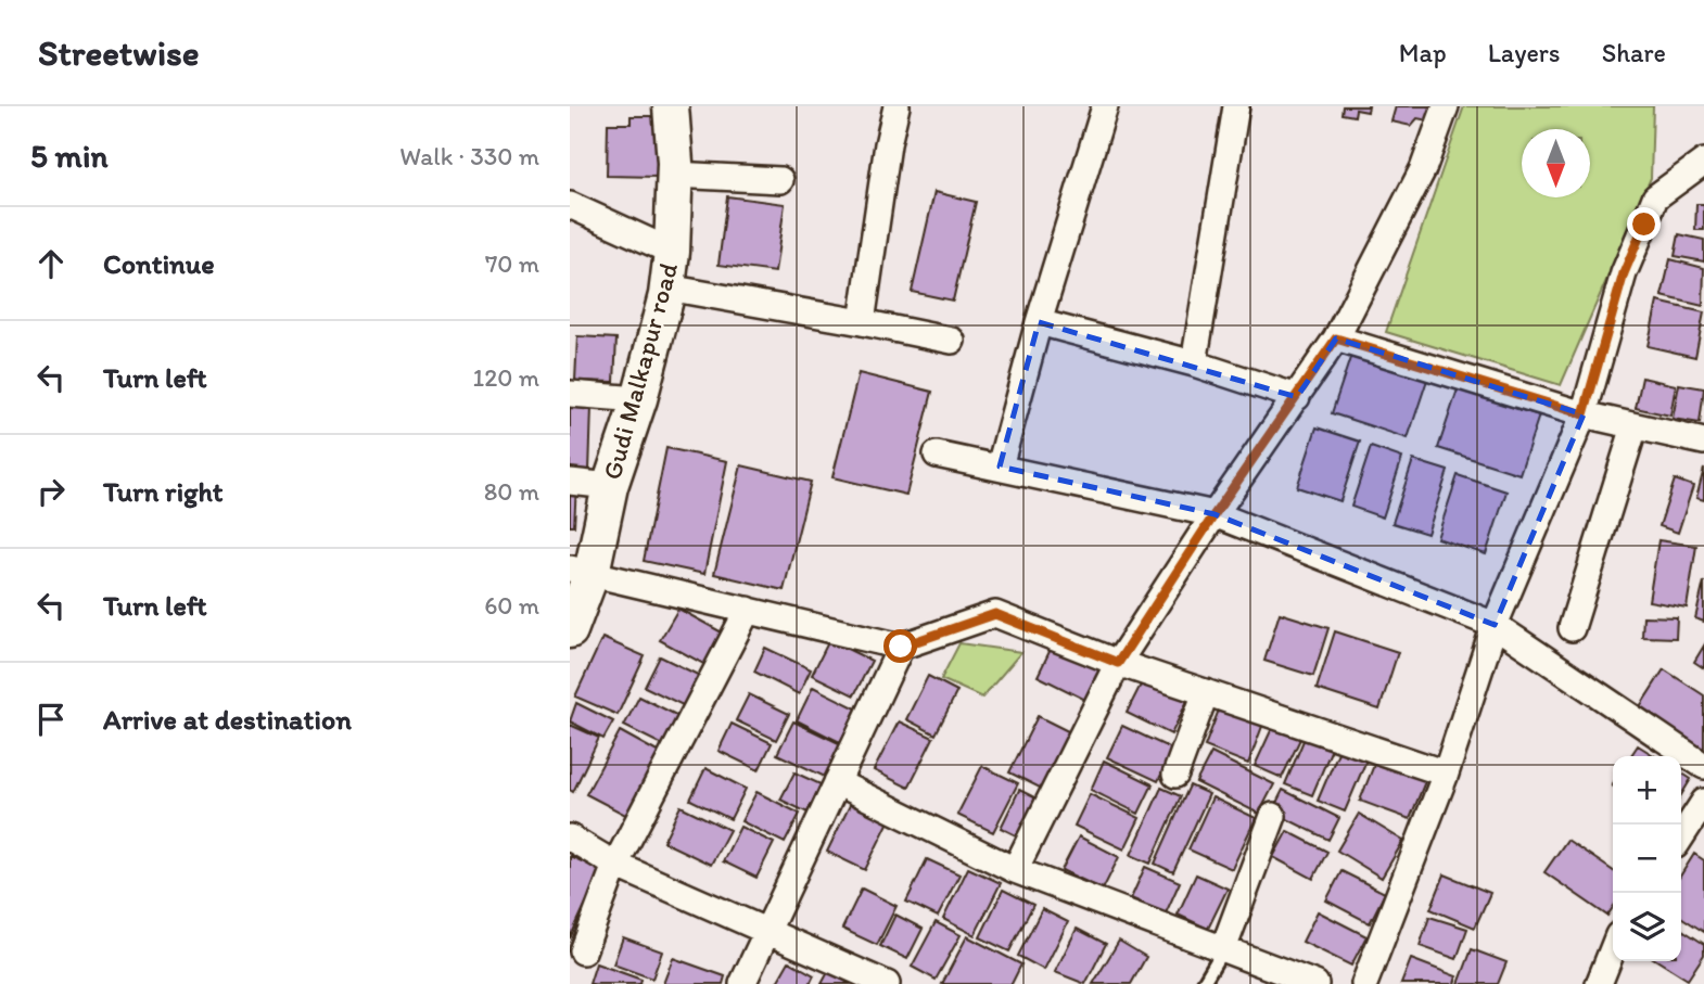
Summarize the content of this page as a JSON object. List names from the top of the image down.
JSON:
{
  "streets": {
    "street": ["Gudi Malkapur road"]
  },
  "north": "bottom",
  "page": {
    "header": "Streetwise",
    "nav": ["Map", "Layers", "Share"],
    "heading": ["5 min", "Walk · 330 m"],
    "list": [
      ["Continue", "70 m"],
      ["Turn left", "120 m"],
      ["Turn right", "80 m"],
      ["Turn left", "60 m"],
      "Arrive at destination"
    ],
    "map_buttons": ["+", "−"]
  }
}
